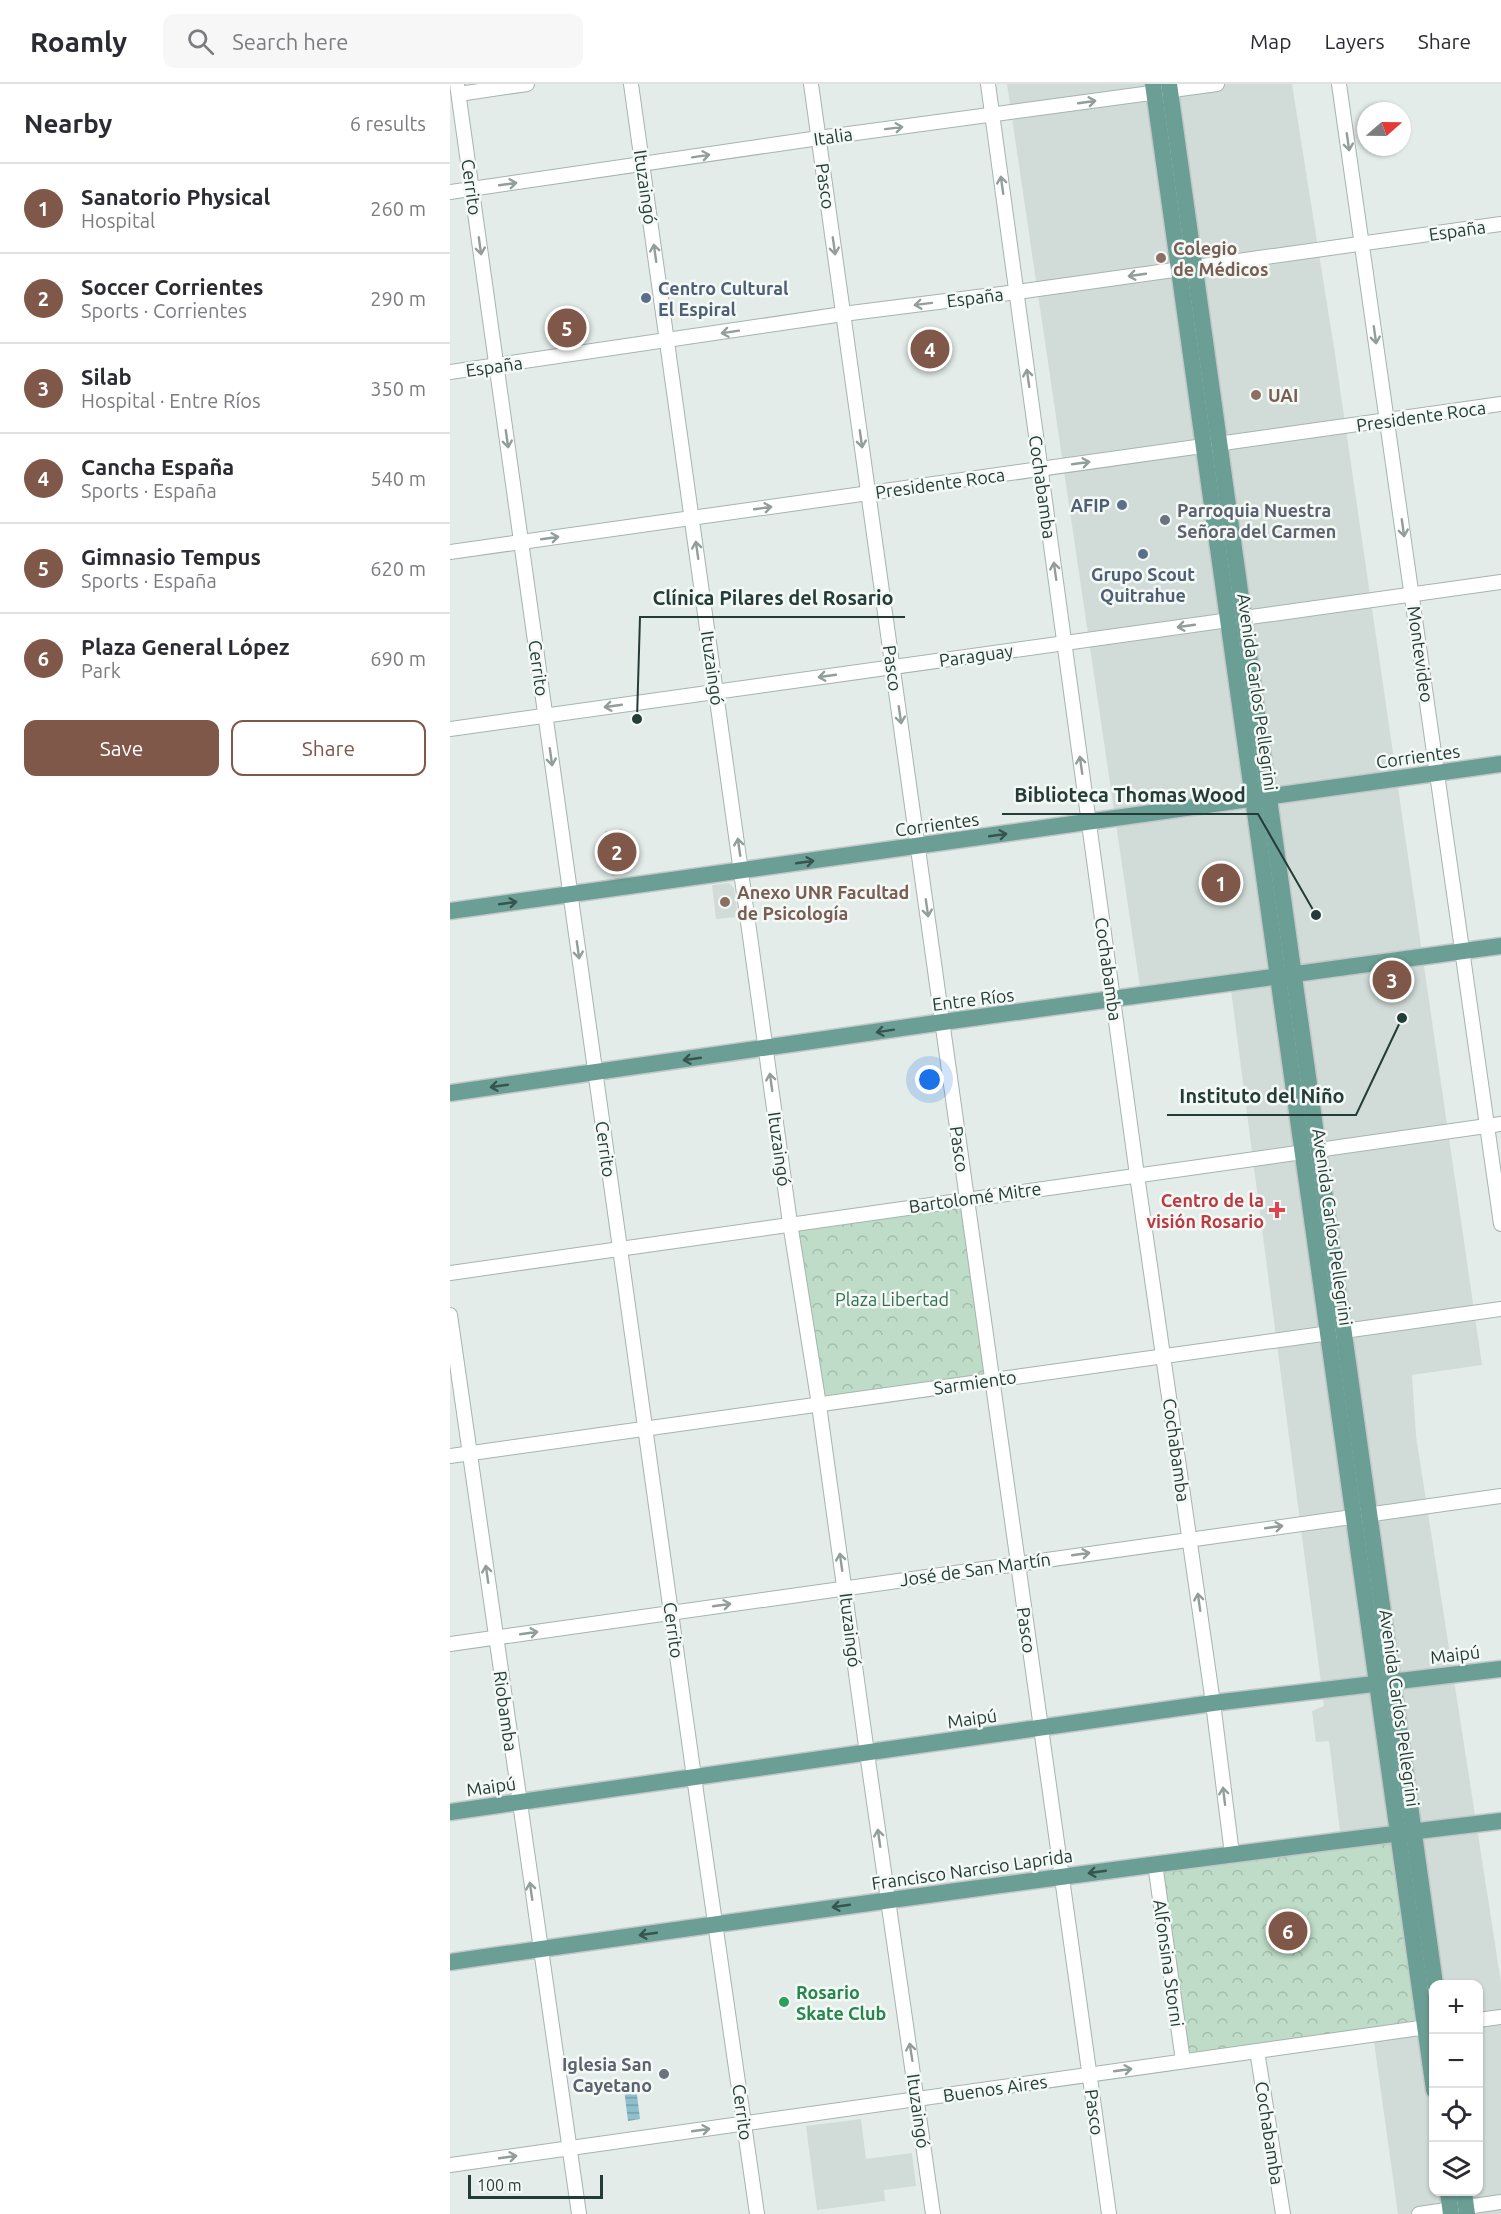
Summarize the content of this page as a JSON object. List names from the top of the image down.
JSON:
{
  "streets": {
    "main road": [
      "Avenida Carlos Pellegrini",
      "Corrientes",
      "Entre Ríos",
      "Maipú",
      "Francisco Narciso Laprida"
    ],
    "street": [
      "Italia",
      "Pasco",
      "Cerrito",
      "Ituzaingó",
      "España",
      "Presidente Roca",
      "Cochabamba",
      "Montevideo",
      "Paraguay",
      "Bartolomé Mitre",
      "Sarmiento",
      "José de San Martín",
      "Riobamba",
      "Alfonsina Storni",
      "Buenos Aires"
    ]
  },
  "crossings": [
    ["Italia", "Pasco"],
    ["Italia", "Cerrito"],
    ["Italia", "Ituzaingó"],
    ["Italia", "Cochabamba"],
    ["Italia", "Avenida Carlos Pellegrini"],
    ["Pasco", "España"],
    ["Pasco", "Presidente Roca"],
    ["Pasco", "Paraguay"],
    ["Pasco", "Corrientes"],
    ["Pasco", "Entre Ríos"],
    ["Pasco", "Bartolomé Mitre"],
    ["Pasco", "Sarmiento"],
    ["Pasco", "José de San Martín"],
    ["Pasco", "Maipú"],
    ["Pasco", "Francisco Narciso Laprida"],
    ["Pasco", "Buenos Aires"],
    ["Cerrito", "España"],
    ["Cerrito", "Presidente Roca"],
    ["Cerrito", "Paraguay"],
    ["Cerrito", "Corrientes"],
    ["Cerrito", "Entre Ríos"],
    ["Cerrito", "Bartolomé Mitre"],
    ["Cerrito", "Sarmiento"],
    ["Cerrito", "José de San Martín"],
    ["Cerrito", "Maipú"],
    ["Cerrito", "Francisco Narciso Laprida"],
    ["Cerrito", "Buenos Aires"],
    ["Ituzaingó", "España"],
    ["Ituzaingó", "Presidente Roca"],
    ["Ituzaingó", "Paraguay"],
    ["Ituzaingó", "Corrientes"],
    ["Ituzaingó", "Entre Ríos"],
    ["Ituzaingó", "Bartolomé Mitre"],
    ["Ituzaingó", "Sarmiento"],
    ["Ituzaingó", "José de San Martín"],
    ["Ituzaingó", "Maipú"],
    ["Ituzaingó", "Francisco Narciso Laprida"],
    ["Ituzaingó", "Buenos Aires"],
    ["España", "Cochabamba"],
    ["España", "Montevideo"],
    ["España", "Avenida Carlos Pellegrini"],
    ["Presidente Roca", "Cochabamba"],
    ["Presidente Roca", "Montevideo"],
    ["Presidente Roca", "Avenida Carlos Pellegrini"],
    ["Cochabamba", "Paraguay"],
    ["Cochabamba", "Corrientes"],
    ["Cochabamba", "Entre Ríos"],
    ["Cochabamba", "Bartolomé Mitre"],
    ["Cochabamba", "Sarmiento"],
    ["Cochabamba", "José de San Martín"],
    ["Cochabamba", "Maipú"],
    ["Cochabamba", "Francisco Narciso Laprida"],
    ["Cochabamba", "Buenos Aires"],
    ["Montevideo", "Paraguay"],
    ["Montevideo", "Corrientes"],
    ["Montevideo", "Entre Ríos"],
    ["Montevideo", "Bartolomé Mitre"],
    ["Paraguay", "Avenida Carlos Pellegrini"],
    ["Avenida Carlos Pellegrini", "Corrientes"],
    ["Avenida Carlos Pellegrini", "Entre Ríos"],
    ["Avenida Carlos Pellegrini", "Bartolomé Mitre"],
    ["Avenida Carlos Pellegrini", "Sarmiento"],
    ["Avenida Carlos Pellegrini", "José de San Martín"],
    ["Avenida Carlos Pellegrini", "Maipú"],
    ["Avenida Carlos Pellegrini", "Francisco Narciso Laprida"],
    ["Avenida Carlos Pellegrini", "Buenos Aires"],
    ["Sarmiento", "Riobamba"],
    ["José de San Martín", "Riobamba"],
    ["Maipú", "Riobamba"],
    ["Riobamba", "Francisco Narciso Laprida"],
    ["Riobamba", "Buenos Aires"],
    ["Francisco Narciso Laprida", "Alfonsina Storni"],
    ["Alfonsina Storni", "Buenos Aires"]
  ],
  "one_way": [
    "Italia",
    "Ituzaingó",
    "España",
    "Presidente Roca",
    "Cochabamba",
    "Montevideo",
    "Paraguay",
    "Corrientes",
    "Entre Ríos",
    "José de San Martín",
    "Riobamba",
    "Francisco Narciso Laprida",
    "Buenos Aires"
  ],
  "parks": ["Plaza Libertad"],
  "places": {
    "other": [
      "Colegio de Médicos",
      "Centro Cultural El Espiral",
      "UAI",
      "AFIP",
      "Parroquia Nuestra Señora del Carmen",
      "Grupo Scout Quitrahue",
      "Clínica Pilares del Rosario",
      "Anexo UNR Facultad de Psicología",
      "Biblioteca Thomas Wood",
      "Instituto del Niño",
      "Rosario Skate Club",
      "Iglesia San Cayetano"
    ],
    "health": ["Centro de la visión Rosario"]
  },
  "scale_bar": "100 m",
  "north": "right",
  "page": {
    "header": "Roamly",
    "search": "Search here",
    "nav": ["Map", "Layers", "Share"],
    "heading": ["Nearby", "6 results"],
    "list": [
      {
        "mark": "1",
        "name": "Sanatorio Physical",
        "note": "Hospital",
        "value": "260 m"
      },
      {
        "mark": "2",
        "name": "Soccer Corrientes",
        "note": "Sports · Corrientes",
        "value": "290 m"
      },
      {
        "mark": "3",
        "name": "Silab",
        "note": "Hospital · Entre Ríos",
        "value": "350 m"
      },
      {
        "mark": "4",
        "name": "Cancha España",
        "note": "Sports · España",
        "value": "540 m"
      },
      {
        "mark": "5",
        "name": "Gimnasio Tempus",
        "note": "Sports · España",
        "value": "620 m"
      },
      {
        "mark": "6",
        "name": "Plaza General López",
        "note": "Park",
        "value": "690 m"
      }
    ],
    "pins": [
      "5",
      "4",
      "2",
      "1",
      "3",
      "6"
    ],
    "buttons": ["Save", "Share"],
    "map_buttons": ["+", "−"],
    "scale": "100 m"
  }
}
